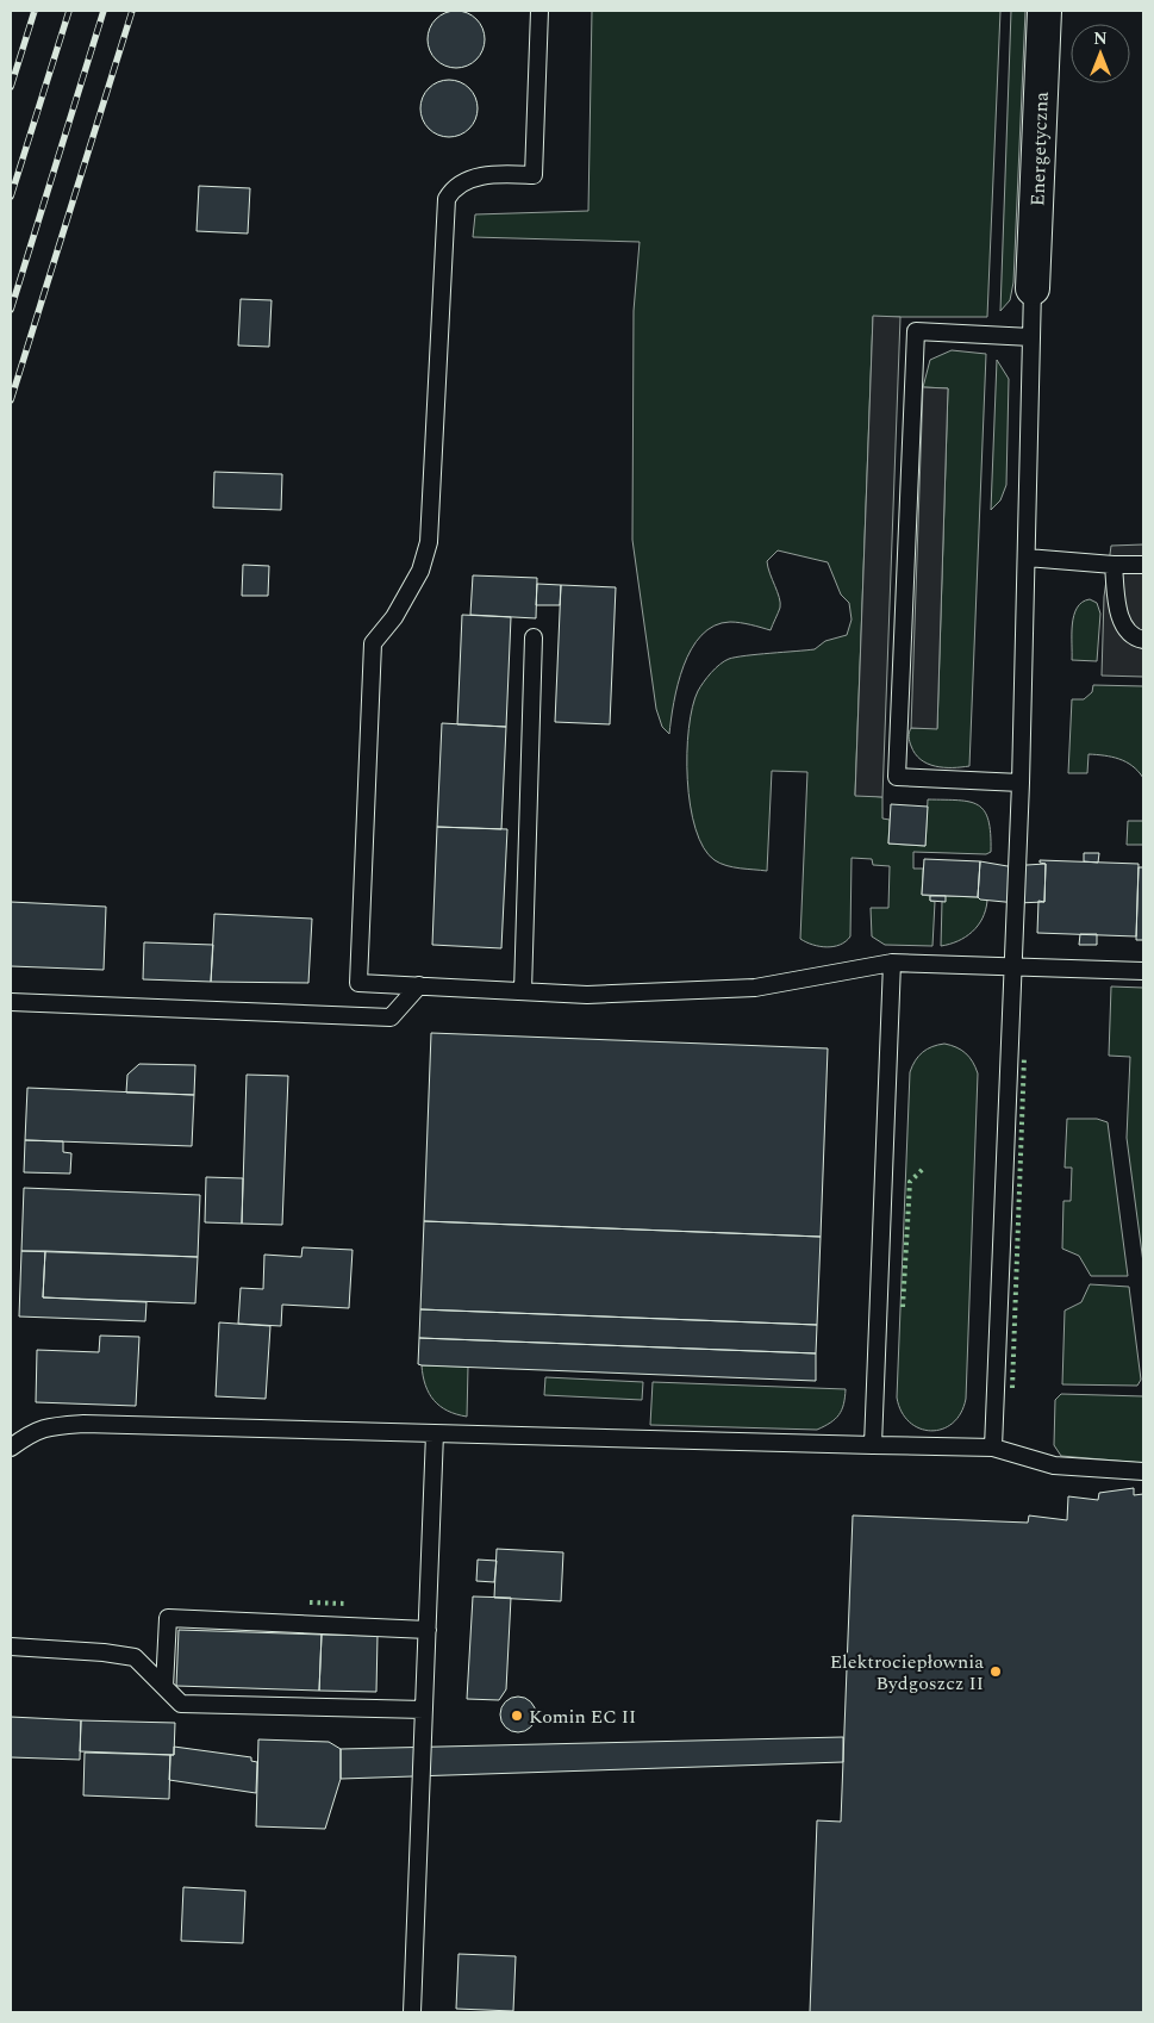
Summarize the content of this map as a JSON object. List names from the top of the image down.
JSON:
{
  "streets": {
    "street": ["Energetyczna"]
  },
  "places": ["Elektrociepłownia Bydgoszcz II", "Komin EC II"],
  "north": "top"
}
